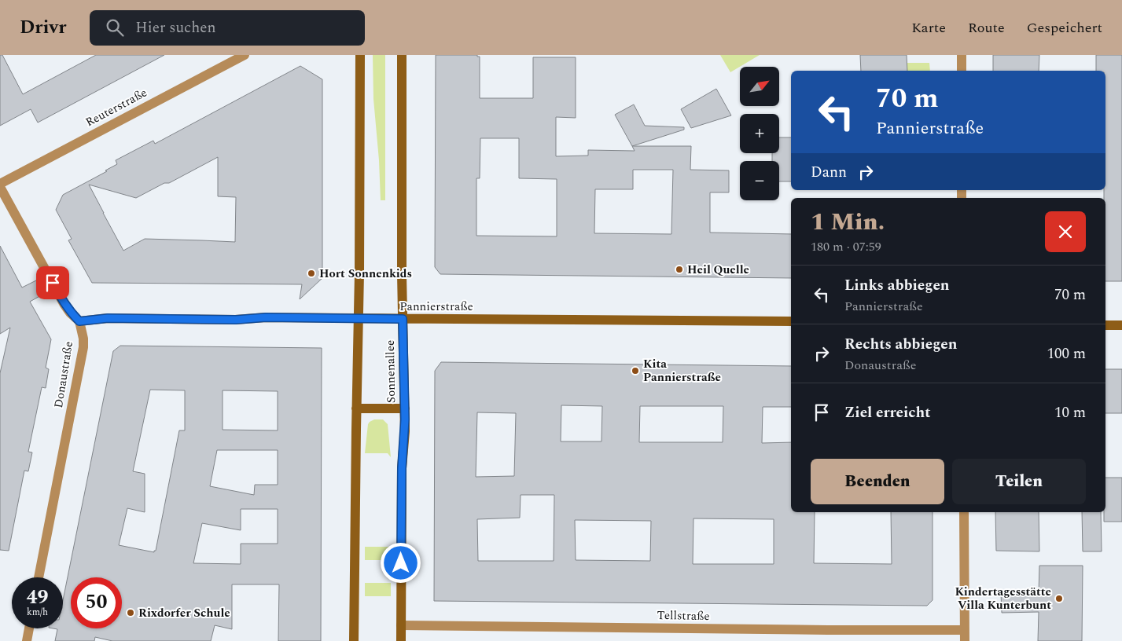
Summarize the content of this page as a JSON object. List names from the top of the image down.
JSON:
{
  "streets": {
    "main road": ["Pannierstraße", "Sonnenallee"],
    "street": ["Reuterstraße", "Donaustraße", "Tellstraße"]
  },
  "crossings": [
    ["Pannierstraße", "Sonnenallee"],
    ["Pannierstraße", "Donaustraße"],
    ["Sonnenallee", "Tellstraße"]
  ],
  "places": [
    "Heil Quelle",
    "Hort Sonnenkids",
    "Kita Pannierstraße",
    "Kindertagesstätte Villa Kunterbunt",
    "Rixdorfer Schule"
  ],
  "north": "top right",
  "page": {
    "header": "Drivr",
    "search": "Hier suchen",
    "nav": ["Karte", "Route", "Gespeichert"],
    "map_buttons": ["+", "−"],
    "turn": ["70 m", "Pannierstraße"],
    "then": "Dann",
    "heading": ["1 Min.", "180 m · 07:59"],
    "list": [
      {
        "name": "Links abbiegen",
        "note": "Pannierstraße",
        "value": "70 m"
      },
      {
        "name": "Rechts abbiegen",
        "note": "Donaustraße",
        "value": "100 m"
      },
      {
        "name": "Ziel erreicht",
        "value": "10 m"
      }
    ],
    "buttons": ["Beenden", "Teilen"],
    "speed": "49 km/h",
    "limit": "50"
  }
}
